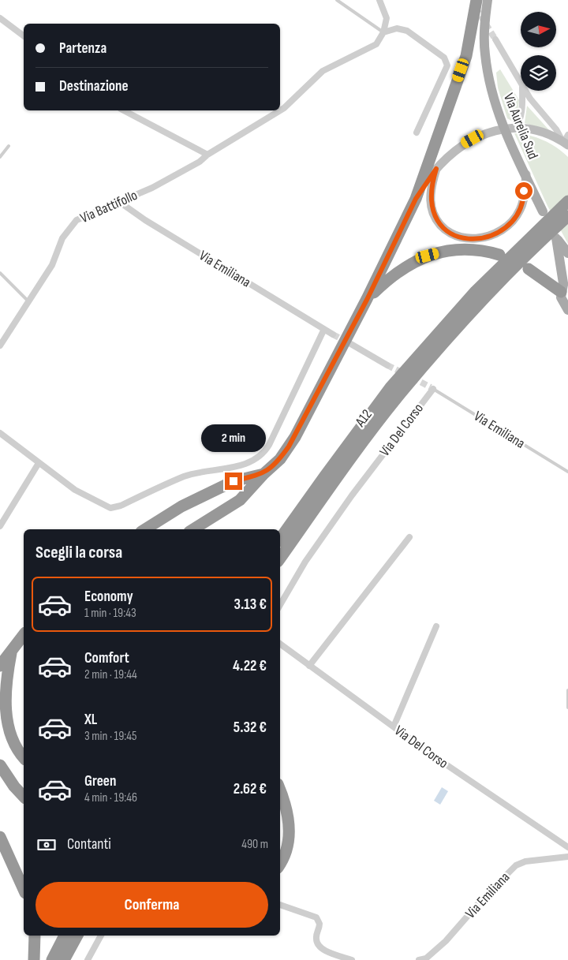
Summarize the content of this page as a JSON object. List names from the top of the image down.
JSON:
{
  "streets": {
    "highway": ["A12"],
    "main road": ["Via Aurelia Sud"],
    "street": ["Via Battifollo", "Via Emiliana", "Via Del Corso"]
  },
  "crossings": [
    ["Via Battifollo", "Via Emiliana"],
    ["Via Emiliana", "Via Del Corso"]
  ],
  "north": "right",
  "page": {
    "banner": ["Partenza", "Destinazione"],
    "bubble": "2 min",
    "heading": "Scegli la corsa",
    "list": [
      {
        "name": "Economy",
        "note": "1 min · 19:43",
        "value": "3.13 €"
      },
      {
        "name": "Comfort",
        "note": "2 min · 19:44",
        "value": "4.22 €"
      },
      {
        "name": "XL",
        "note": "3 min · 19:45",
        "value": "5.32 €"
      },
      {
        "name": "Green",
        "note": "4 min · 19:46",
        "value": "2.62 €"
      }
    ],
    "pay": ["Contanti", "490 m"],
    "buttons": "Conferma"
  }
}
